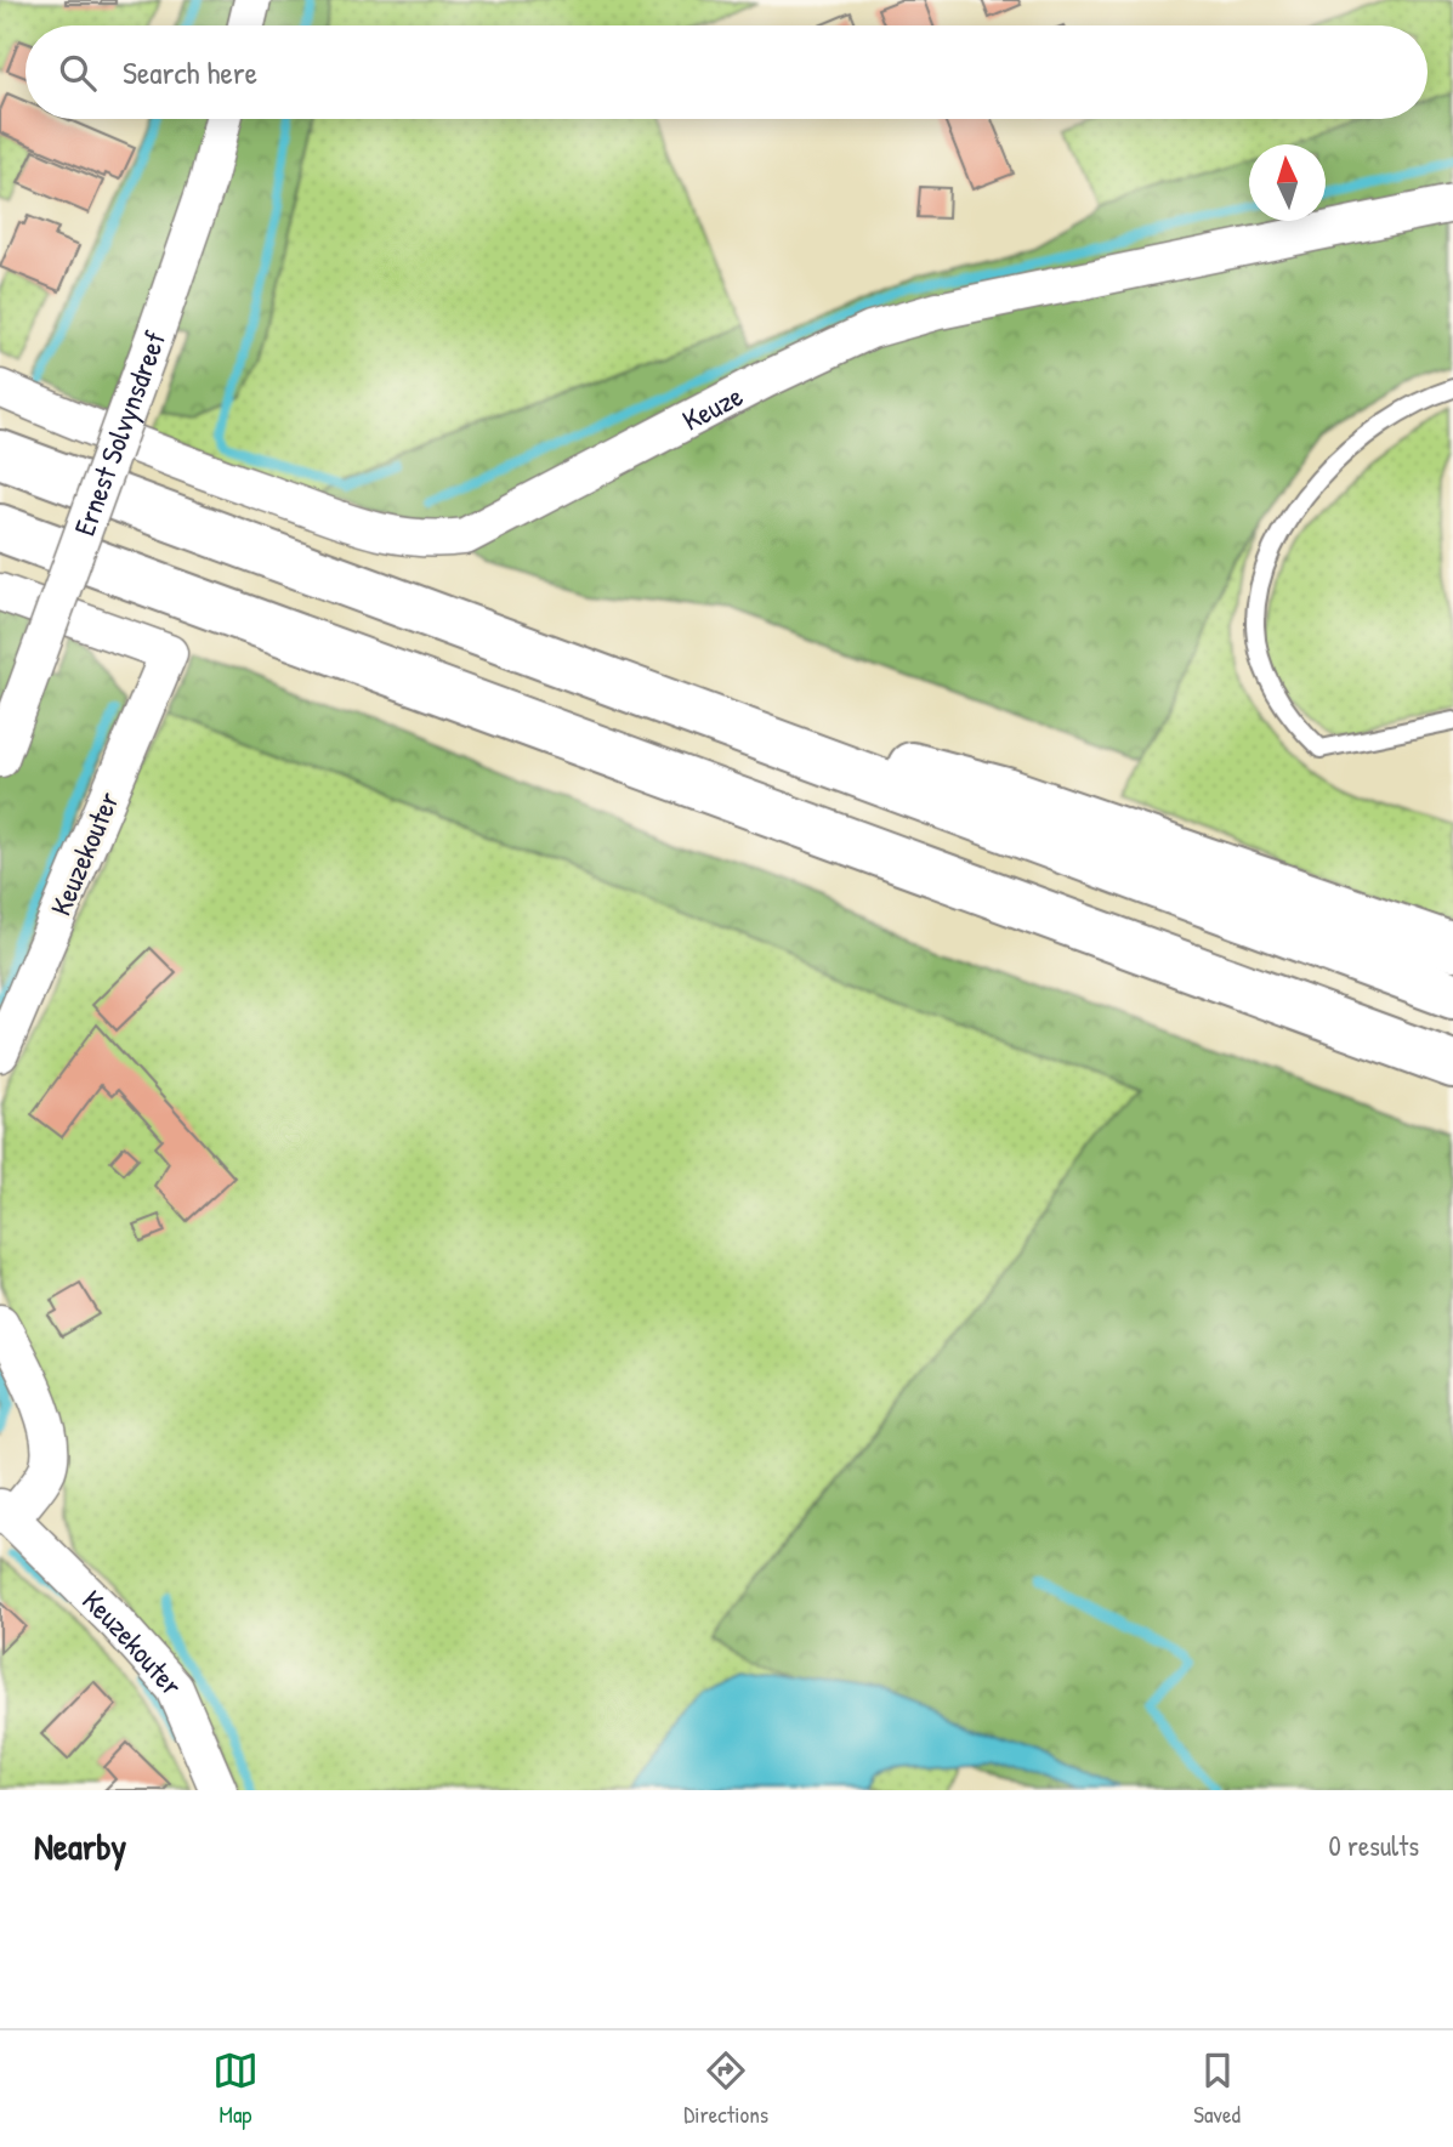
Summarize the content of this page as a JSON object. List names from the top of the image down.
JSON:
{
  "streets": {
    "street": ["Keuze", "Ernest Solvynsdreef", "Keuzekouter"]
  },
  "north": "top",
  "page": {
    "search": "Search here",
    "heading": ["Nearby", "0 results"],
    "nav": ["Map", "Directions", "Saved"]
  }
}
